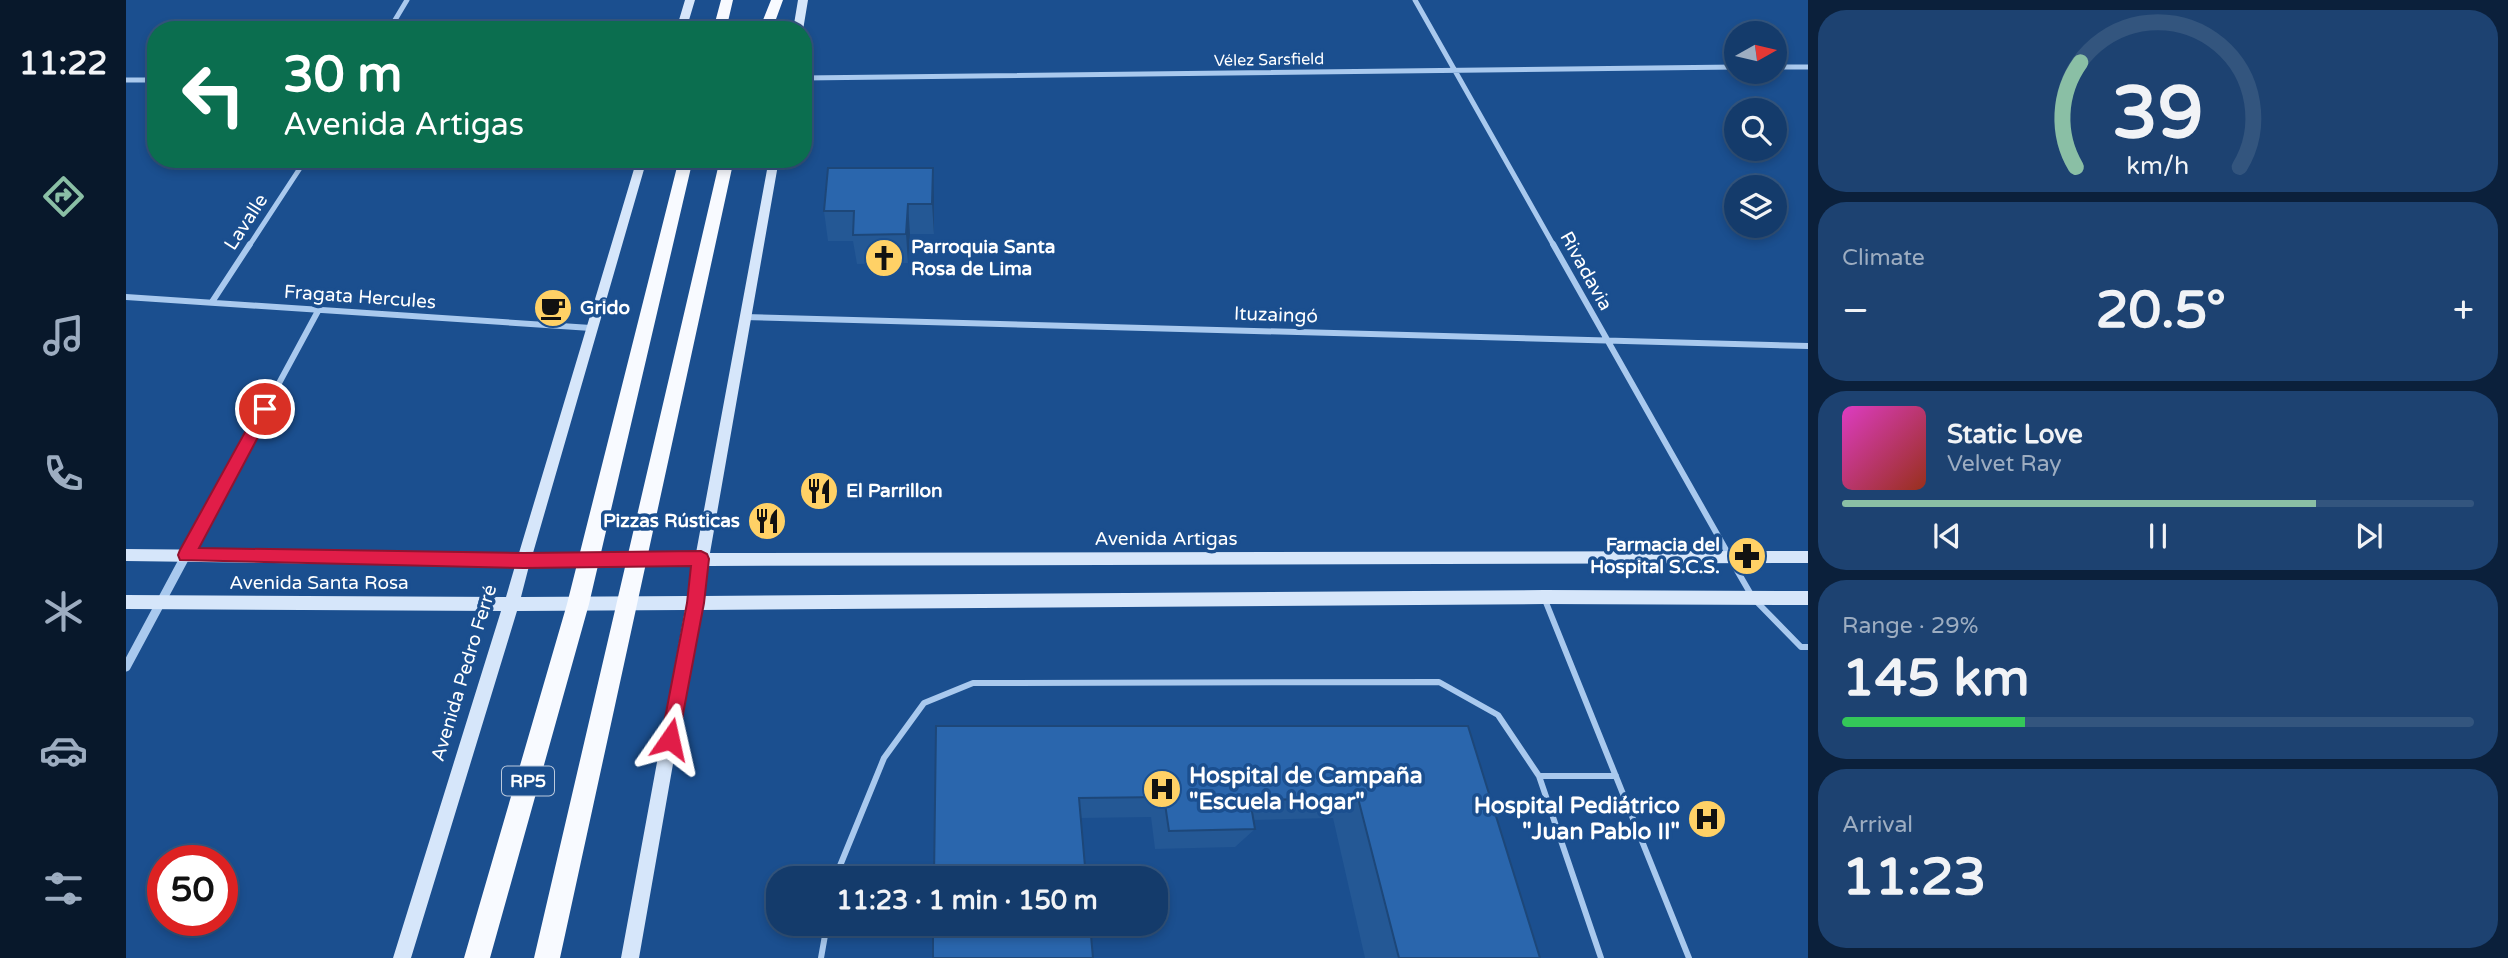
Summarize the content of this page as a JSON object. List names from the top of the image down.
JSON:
{
  "streets": {
    "highway": ["RP5"],
    "main road": ["Avenida Artigas", "Avenida Santa Rosa", "Avenida Pedro Ferré"],
    "street": [
      "Vélez Sarsfield",
      "Lavalle",
      "Rivadavia",
      "Fragata Hercules",
      "Ituzaingó"
    ]
  },
  "crossings": [
    ["Vélez Sarsfield", "Rivadavia"],
    ["Lavalle", "Fragata Hercules"],
    ["Rivadavia", "Ituzaingó"],
    ["Rivadavia", "Avenida Artigas"],
    ["Fragata Hercules", "Avenida Pedro Ferré"],
    ["Avenida Artigas", "Avenida Santa Rosa"],
    ["Avenida Artigas", "Avenida Pedro Ferré"],
    ["Avenida Artigas", "RP5"],
    ["Avenida Santa Rosa", "Avenida Pedro Ferré"],
    ["Avenida Santa Rosa", "RP5"]
  ],
  "places": {
    "church": ["Parroquia Santa Rosa de Lima"],
    "cafe": ["Grido"],
    "restaurant": ["El Parrillon", "Pizzas Rústicas"],
    "pharmacy": ["Farmacia del Hospital S.C.S."],
    "hospital": ["Hospital de Campaña \"Escuela Hogar\"", "Hospital Pediátrico \"Juan Pablo II\""]
  },
  "north": "right",
  "page": {
    "tabs": "11:22",
    "turn": ["30 m", "Avenida Artigas"],
    "tile": [
      "Climate",
      ["Range · 29%", "145 km"],
      ["Arrival", "11:23"]
    ],
    "heat": ["−", "20.5°", "+"],
    "song": ["Static Love", "Velvet Ray"],
    "limit": "50",
    "trip": "11:23 · 1 min · 150 m",
    "gauge": ["39", "km/h"]
  }
}
